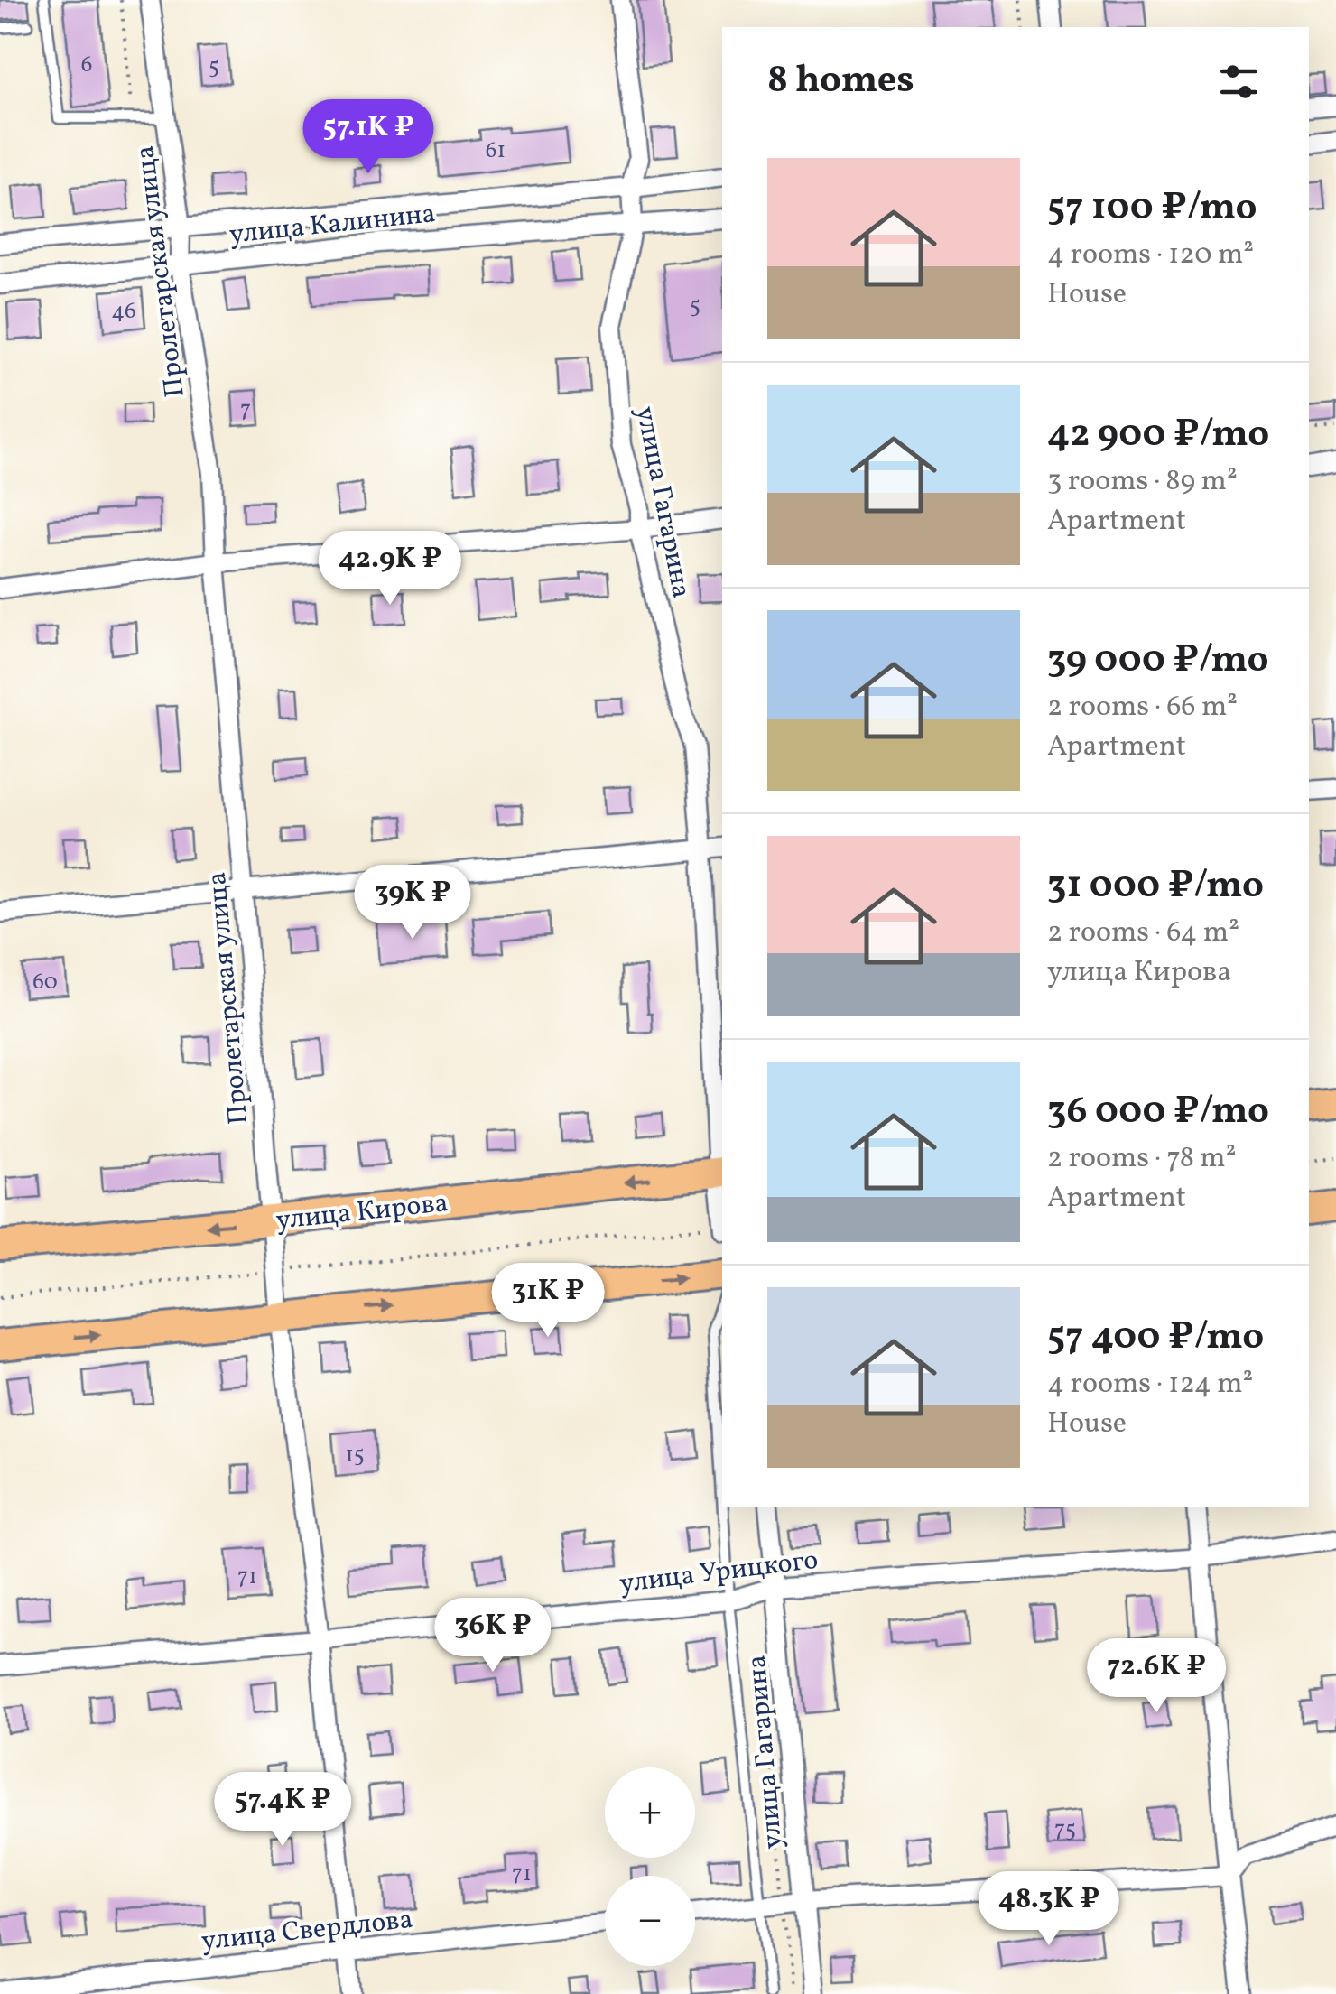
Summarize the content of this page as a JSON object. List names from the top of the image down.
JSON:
{
  "streets": {
    "main road": ["улица Кирова"],
    "street": [
      "улица Калинина",
      "Пролетарская улица",
      "улица Гагарина",
      "улица Урицкого",
      "улица Свердлова"
    ]
  },
  "crossings": [
    ["улица Калинина", "Пролетарская улица"],
    ["улица Калинина", "улица Гагарина"],
    ["Пролетарская улица", "улица Кирова"],
    ["Пролетарская улица", "улица Урицкого"],
    ["Пролетарская улица", "улица Свердлова"],
    ["улица Гагарина", "улица Кирова"],
    ["улица Гагарина", "улица Урицкого"]
  ],
  "house_numbers": [
    "6",
    "5",
    "61",
    "5",
    "46",
    "7",
    "60",
    "15",
    "71",
    "75",
    "71"
  ],
  "page": {
    "heading": "8 homes",
    "price": [
      "57.1K ₽",
      "42.9K ₽",
      "39K ₽",
      "31K ₽",
      "36K ₽",
      "72.6K ₽",
      "57.4K ₽",
      "48.3K ₽"
    ],
    "list": [
      {
        "name": "57 100 ₽/mo",
        "note": "4 rooms · 120 m² · House"
      },
      {
        "name": "42 900 ₽/mo",
        "note": "3 rooms · 89 m² · Apartment"
      },
      {
        "name": "39 000 ₽/mo",
        "note": "2 rooms · 66 m² · Apartment"
      },
      {
        "name": "31 000 ₽/mo",
        "note": "2 rooms · 64 m² · улица Кирова"
      },
      {
        "name": "36 000 ₽/mo",
        "note": "2 rooms · 78 m² · Apartment"
      },
      {
        "name": "57 400 ₽/mo",
        "note": "4 rooms · 124 m² · House"
      }
    ],
    "map_buttons": ["+", "−"]
  }
}
